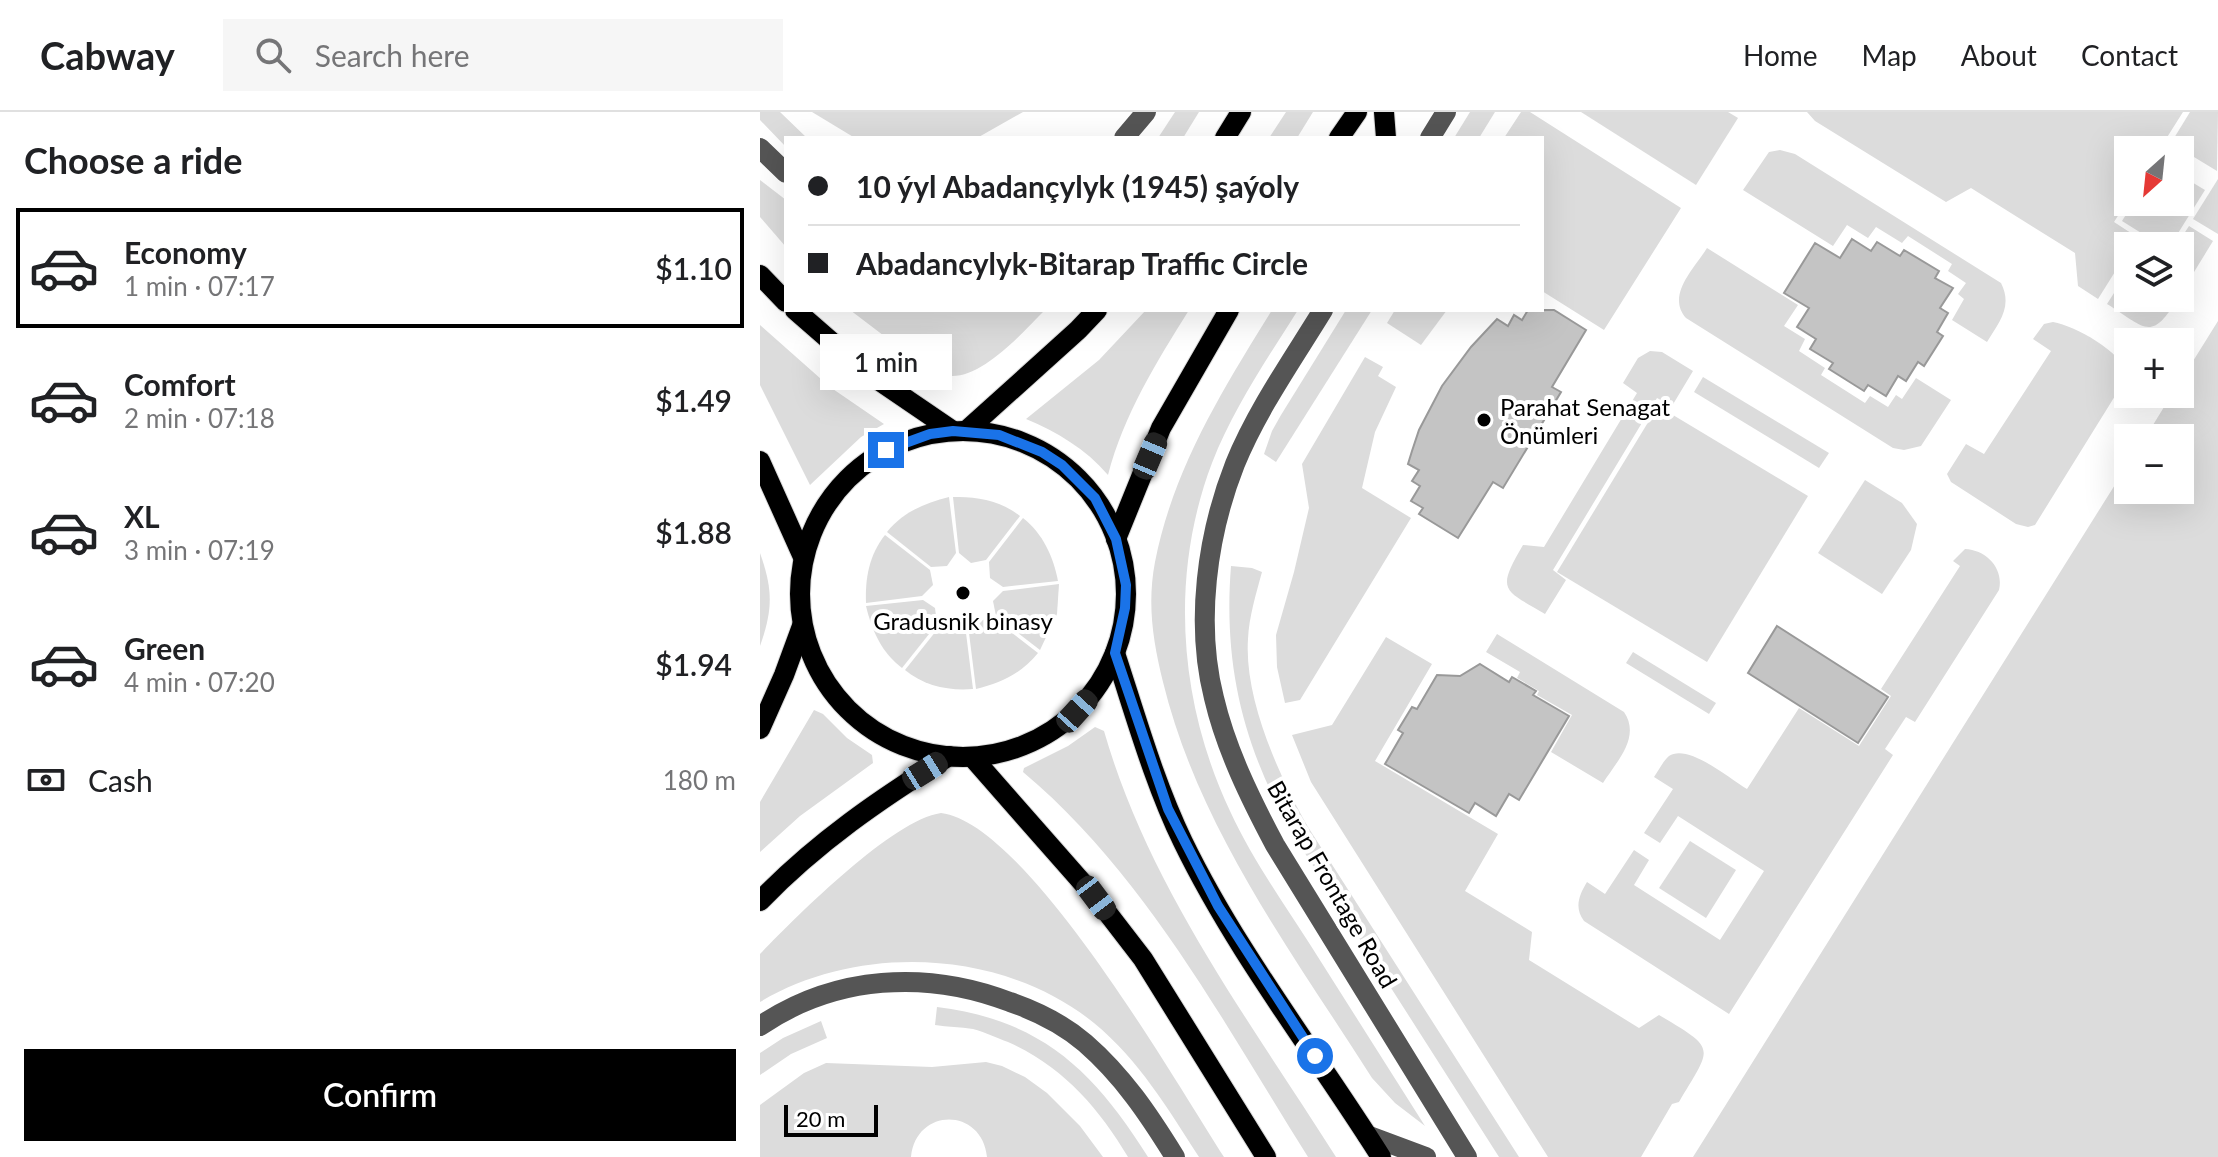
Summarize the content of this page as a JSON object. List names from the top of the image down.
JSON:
{
  "streets": {
    "street": ["Bitarap Frontage Road"]
  },
  "places": ["Parahat Senagat Önümleri", "Gradusnik binasy"],
  "scale_bar": "20 m",
  "north": "bottom left",
  "page": {
    "header": "Cabway",
    "search": "Search here",
    "nav": [
      "Home",
      "Map",
      "About",
      "Contact"
    ],
    "heading": "Choose a ride",
    "map_buttons": ["+", "−"],
    "banner": ["10 ýyl Abadançylyk (1945) şaýoly", "Abadancylyk-Bitarap Traffic Circle"],
    "list": [
      {
        "name": "Economy",
        "note": "1 min · 07:17",
        "value": "$1.10"
      },
      {
        "name": "Comfort",
        "note": "2 min · 07:18",
        "value": "$1.49"
      },
      {
        "name": "XL",
        "note": "3 min · 07:19",
        "value": "$1.88"
      },
      {
        "name": "Green",
        "note": "4 min · 07:20",
        "value": "$1.94"
      }
    ],
    "bubble": "1 min",
    "pay": ["Cash", "180 m"],
    "buttons": "Confirm",
    "scale": "20 m"
  }
}
